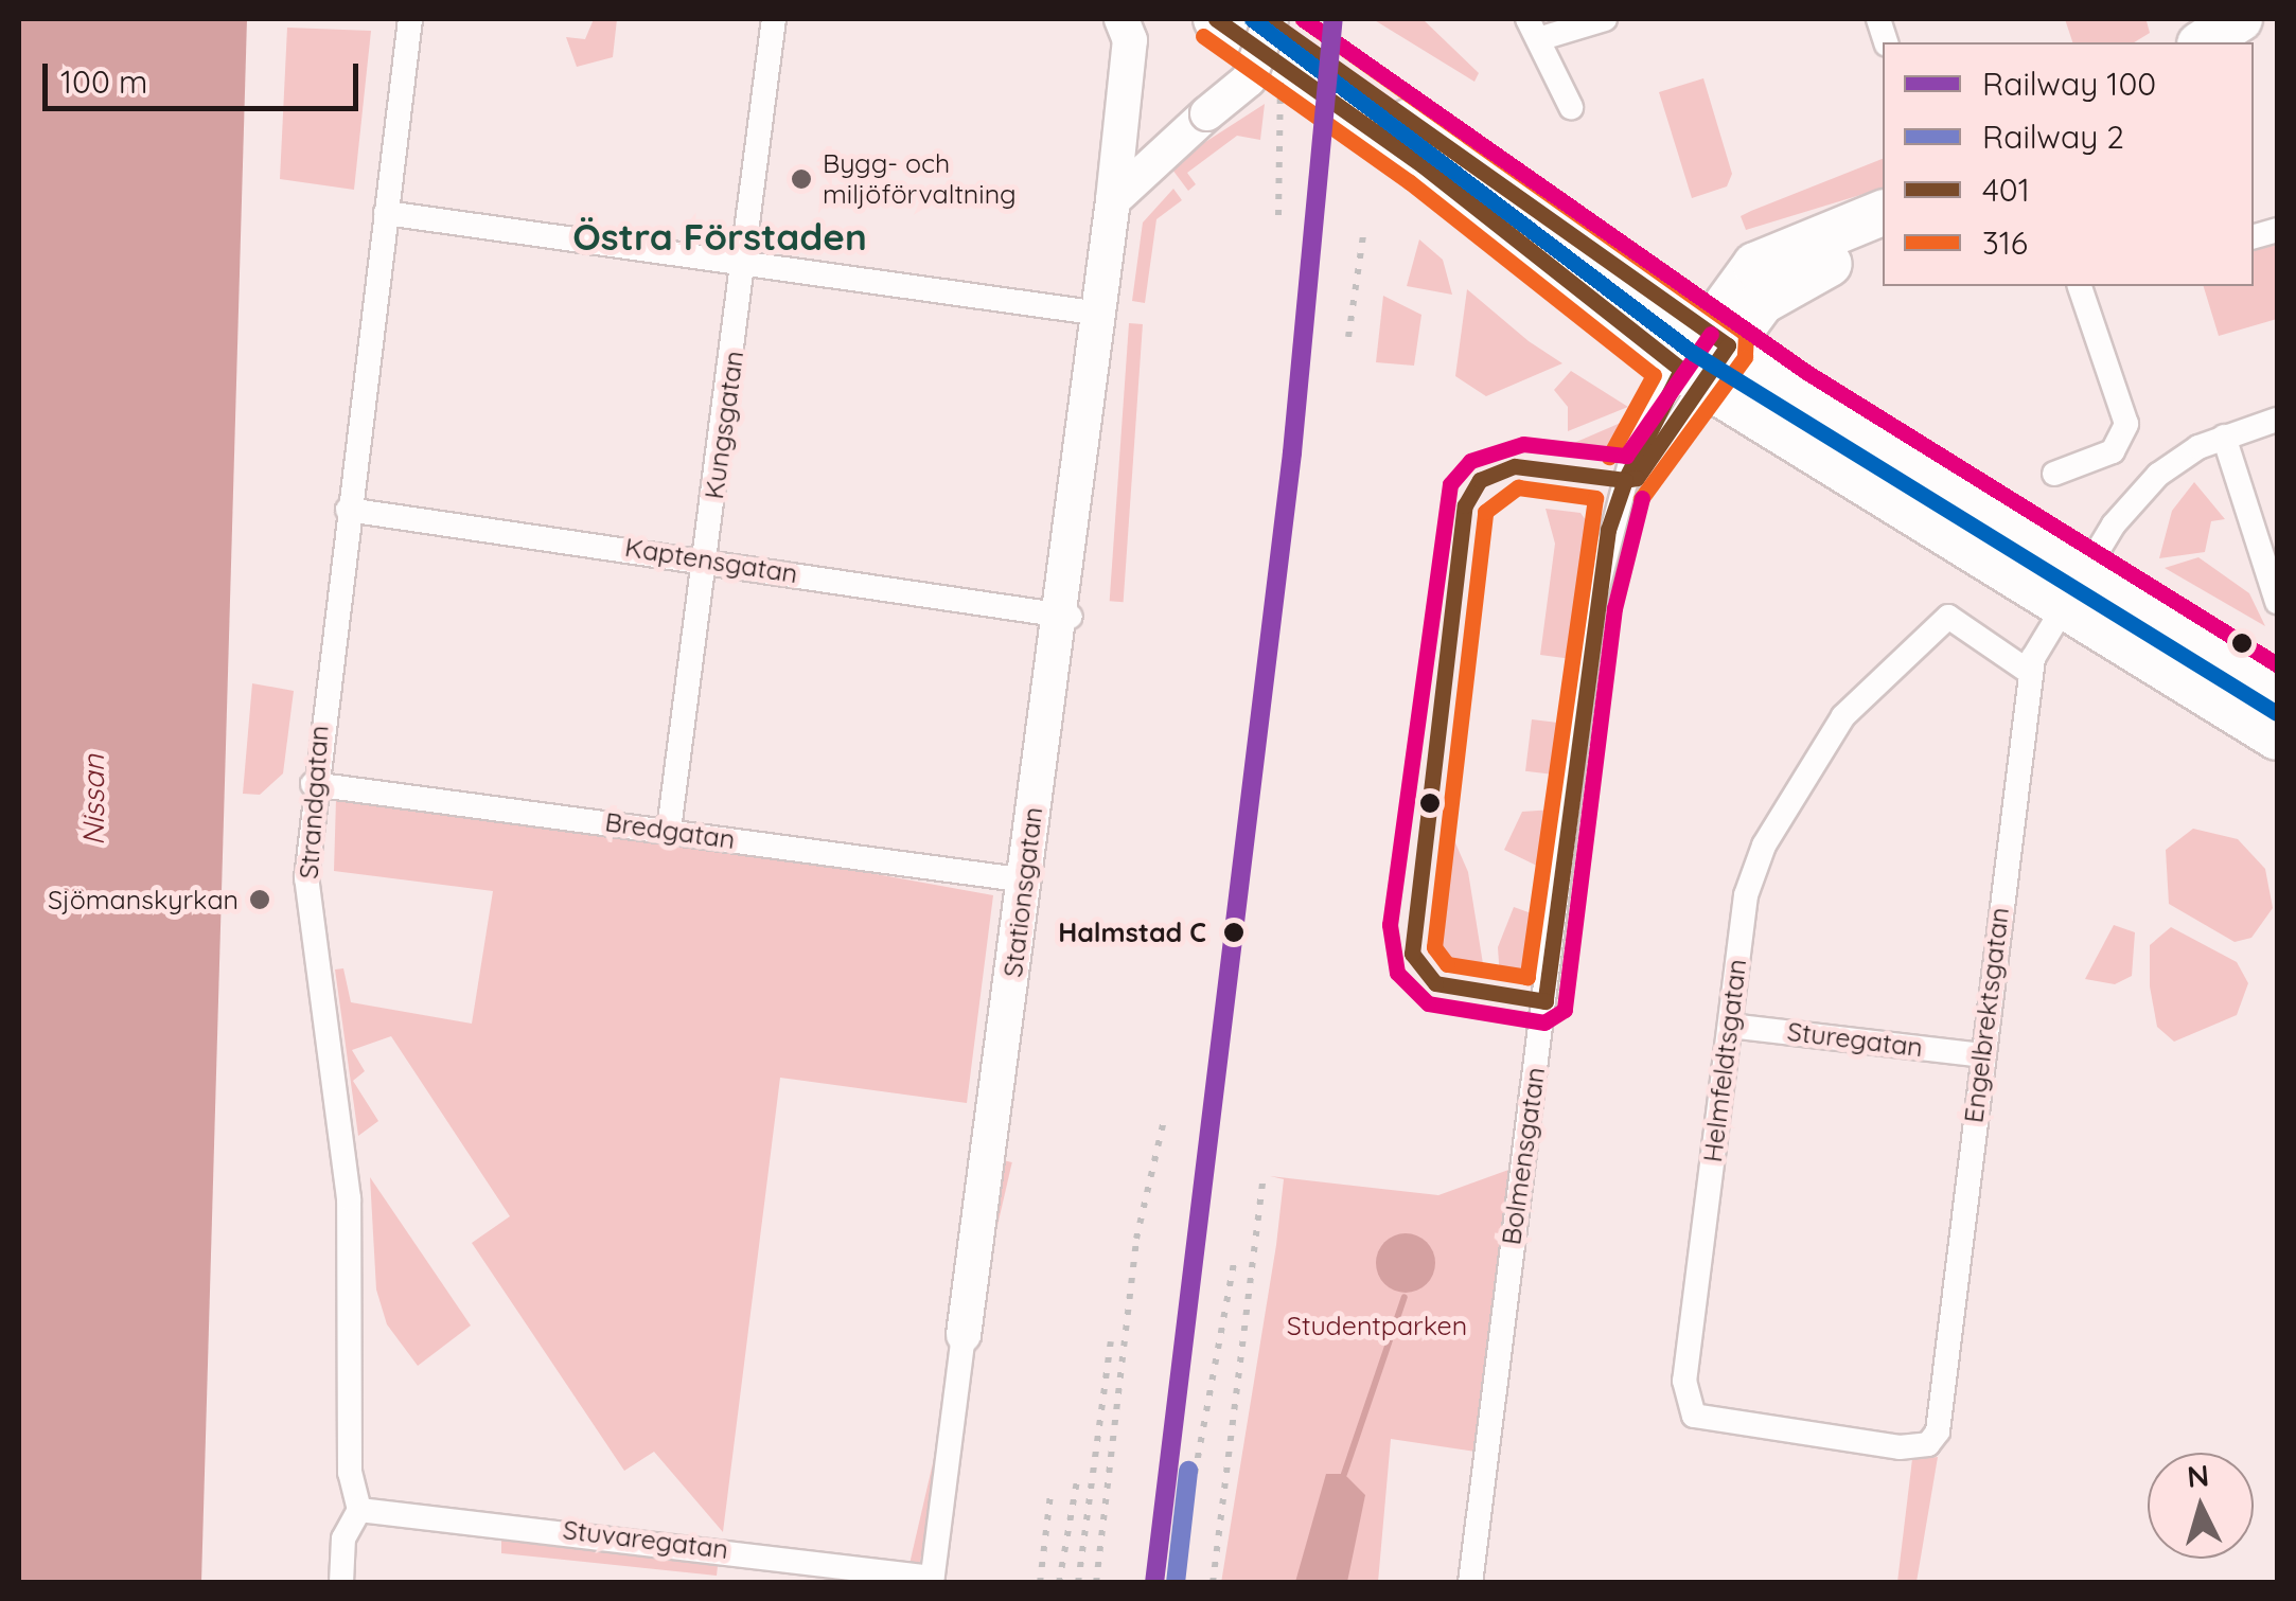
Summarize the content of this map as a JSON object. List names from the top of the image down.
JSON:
{
  "streets": {
    "street": [
      "Kungsgatan",
      "Kaptensgatan",
      "Strandgatan",
      "Bredgatan",
      "Stationsgatan",
      "Engelbrektsgatan",
      "Sturegatan",
      "Helmfeldtsgatan",
      "Bolmensgatan",
      "Stuvaregatan"
    ]
  },
  "crossings": [
    ["Kungsgatan", "Kaptensgatan"],
    ["Kungsgatan", "Bredgatan"],
    ["Kaptensgatan", "Strandgatan"],
    ["Kaptensgatan", "Stationsgatan"],
    ["Strandgatan", "Bredgatan"],
    ["Strandgatan", "Stuvaregatan"],
    ["Bredgatan", "Stationsgatan"],
    ["Stationsgatan", "Stuvaregatan"],
    ["Engelbrektsgatan", "Sturegatan"],
    ["Engelbrektsgatan", "Helmfeldtsgatan"],
    ["Sturegatan", "Helmfeldtsgatan"]
  ],
  "districts": ["Östra Förstaden"],
  "water": ["Nissan"],
  "parks": ["Studentparken"],
  "places": ["Bygg- och miljöförvaltning", "Sjömanskyrkan", "Halmstad C"],
  "lines": [
    "rail line 100",
    "transit line 401",
    "transit line 316",
    "rail line 2"
  ],
  "legend": [
    "Railway 100",
    "Railway 2",
    "401",
    "316"
  ],
  "scale_bar": "100 m",
  "north": "top"
}
